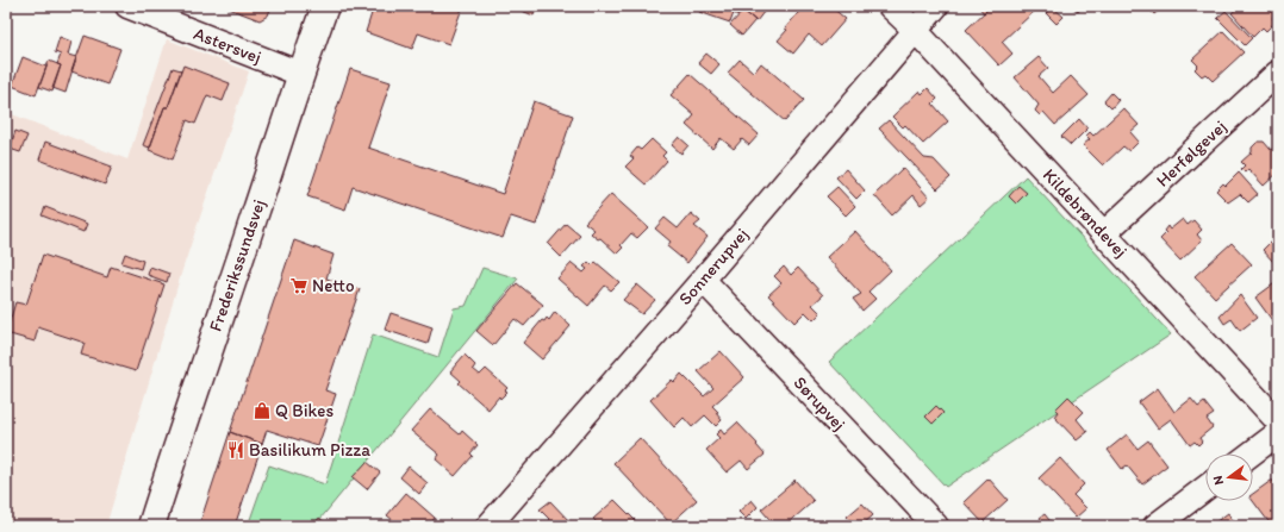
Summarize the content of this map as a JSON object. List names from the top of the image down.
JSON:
{
  "streets": {
    "main road": ["Frederikssundsvej"],
    "street": [
      "Astersvej",
      "Herfølgevej",
      "Kildebrøndevej",
      "Sonnerupvej",
      "Sørupvej"
    ]
  },
  "crossings": [
    ["Astersvej", "Frederikssundsvej"],
    ["Herfølgevej", "Kildebrøndevej"],
    ["Kildebrøndevej", "Sonnerupvej"],
    ["Sonnerupvej", "Sørupvej"]
  ],
  "places": {
    "supermarket": ["Netto"],
    "shop": ["Q Bikes"],
    "restaurant": ["Basilikum Pizza"]
  },
  "north": "left"
}
